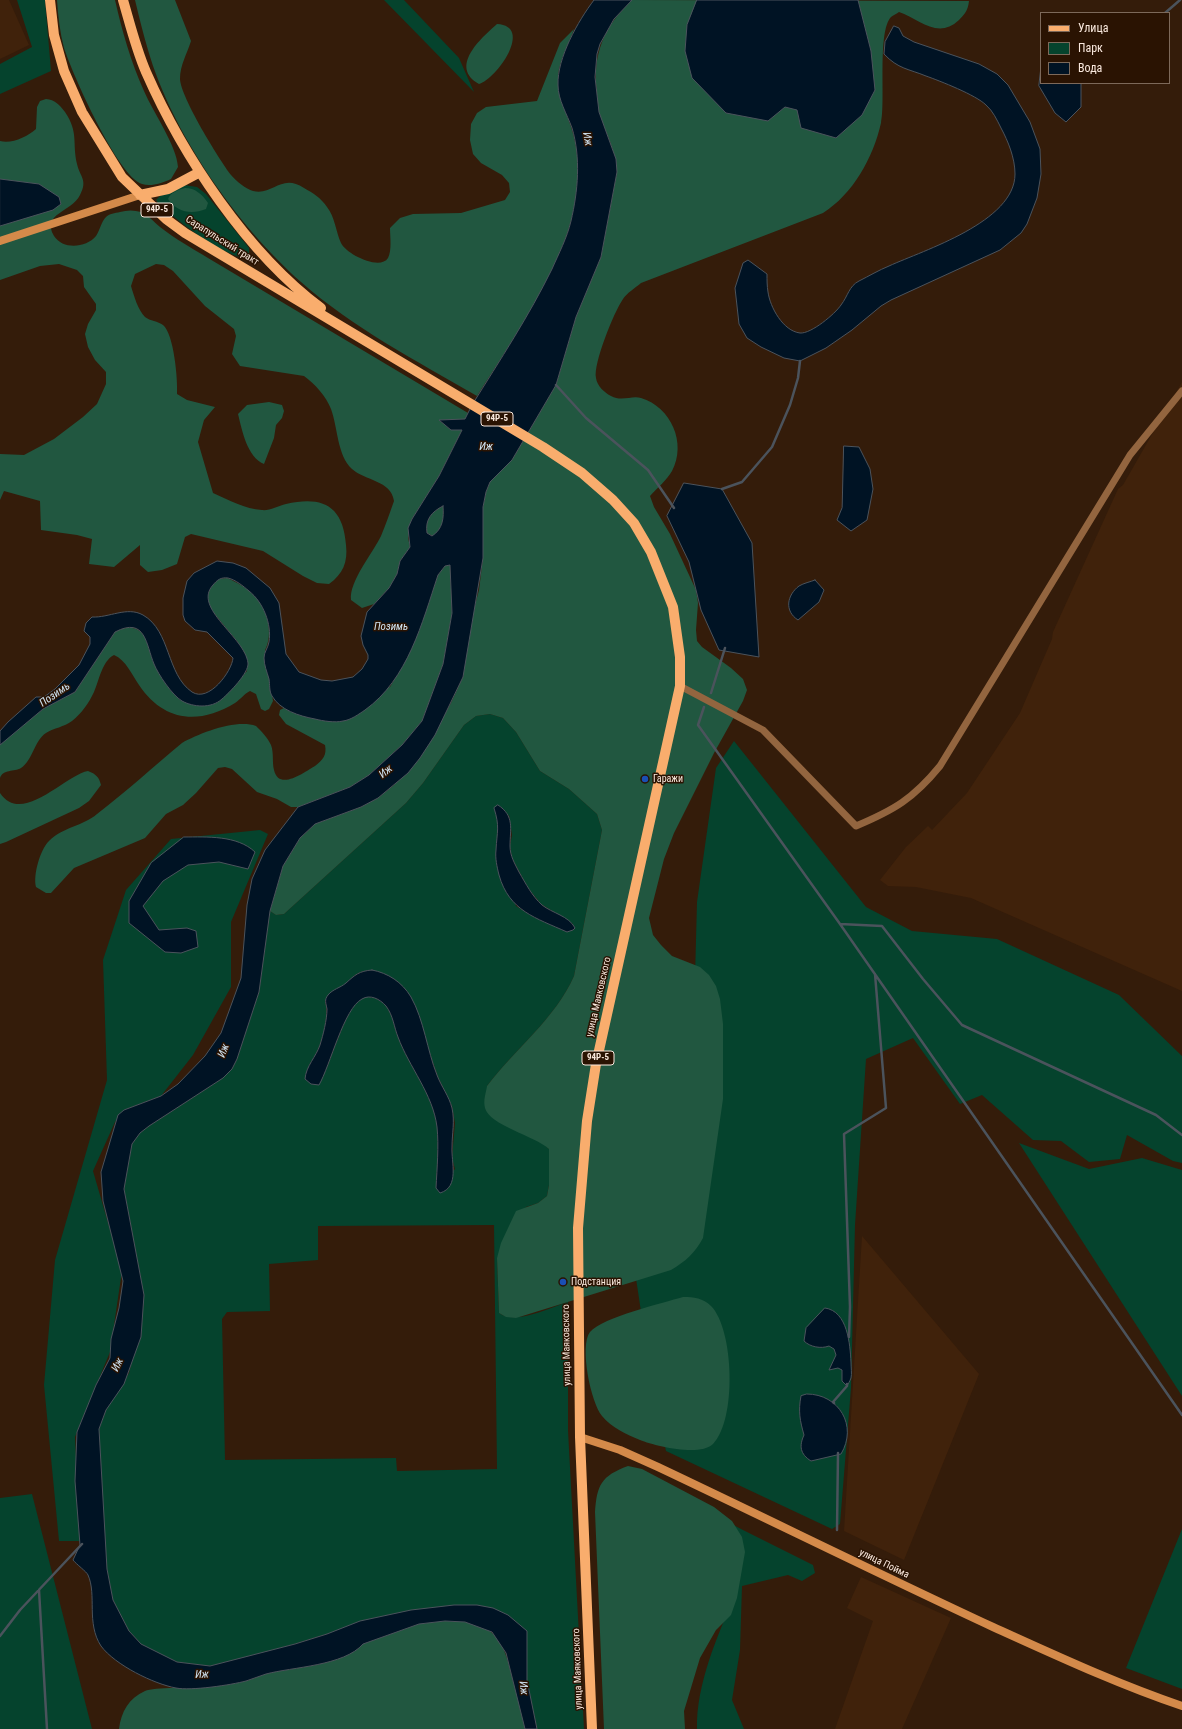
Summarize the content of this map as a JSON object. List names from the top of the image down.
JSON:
{
  "streets": {
    "main road": [
      "94Р-5",
      "Сарапульский тракт",
      "улица Маяковского",
      "улица Пойма"
    ]
  },
  "crossings": [
    ["Сарапульский тракт", "улица Маяковского"],
    ["улица Маяковского", "улица Пойма"]
  ],
  "water": ["Иж", "Позимь"],
  "places": ["Гаражи", "Подстанция"],
  "legend": ["Улица", "Парк", "Вода"]
}
